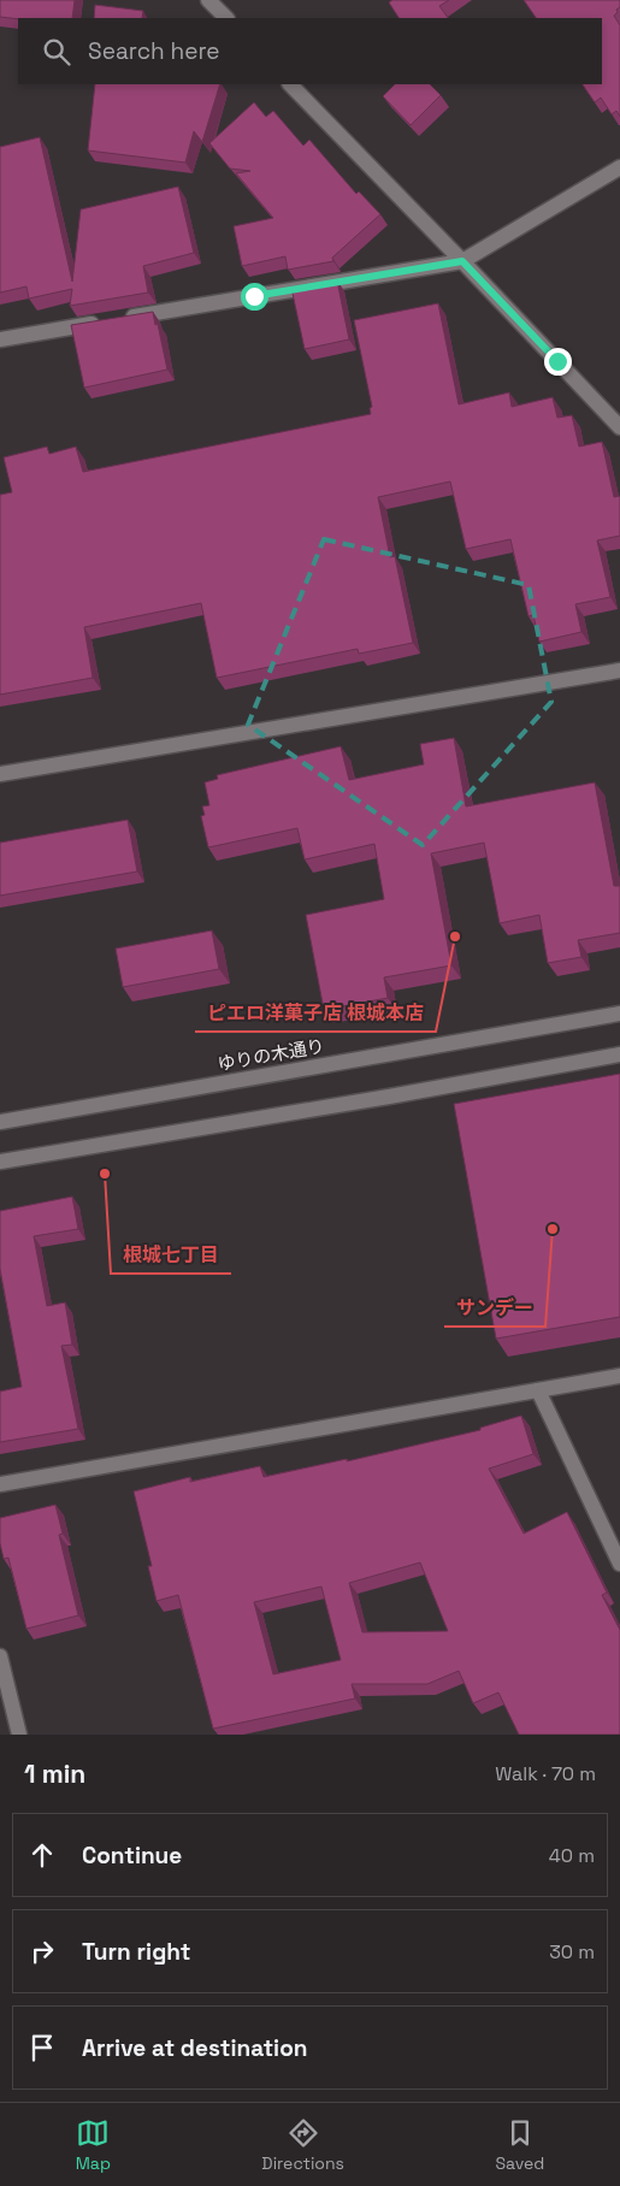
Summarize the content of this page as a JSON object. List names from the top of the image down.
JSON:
{
  "streets": {
    "street": ["ゆりの木通り"]
  },
  "places": ["ピエロ洋菓子店 根城本店", "根城七丁目", "サンデー"],
  "page": {
    "search": "Search here",
    "heading": ["1 min", "Walk · 70 m"],
    "list": [
      ["Continue", "40 m"],
      ["Turn right", "30 m"],
      "Arrive at destination"
    ],
    "nav": ["Map", "Directions", "Saved"]
  }
}
